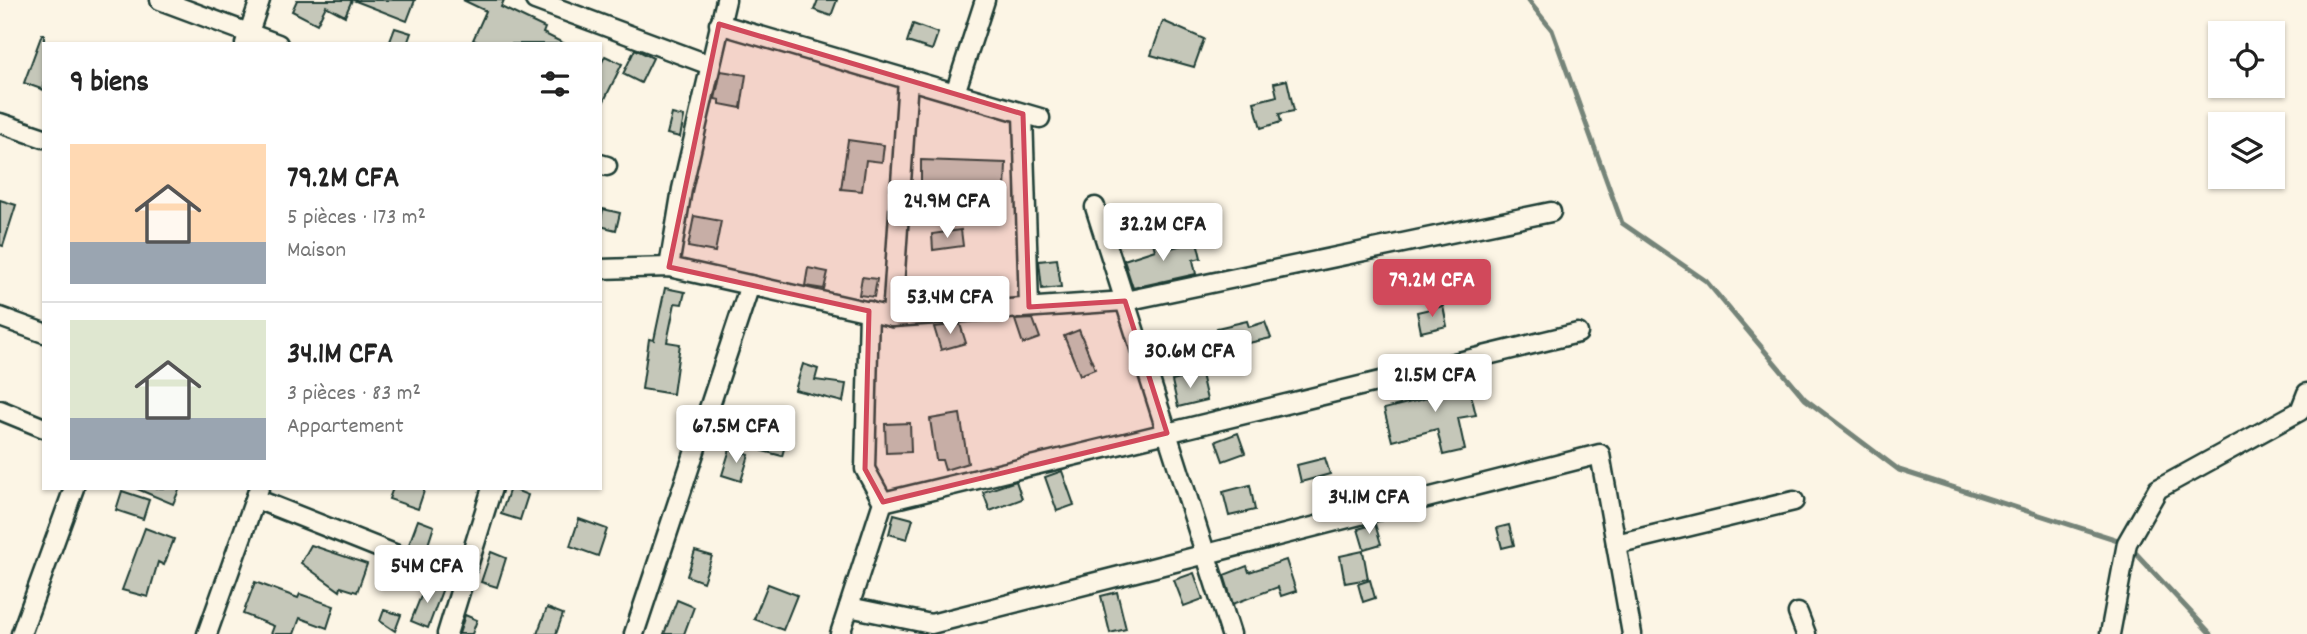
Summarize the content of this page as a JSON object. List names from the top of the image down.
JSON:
{
  "page": {
    "heading": "9 biens",
    "list": [
      {
        "name": "79.2M CFA",
        "note": "5 pièces · 173 m² · Maison"
      },
      {
        "name": "34.1M CFA",
        "note": "3 pièces · 83 m² · Appartement"
      }
    ],
    "price": [
      "24.9M CFA",
      "32.2M CFA",
      "79.2M CFA",
      "53.4M CFA",
      "30.6M CFA",
      "21.5M CFA",
      "67.5M CFA",
      "34.1M CFA",
      "54M CFA"
    ]
  }
}
